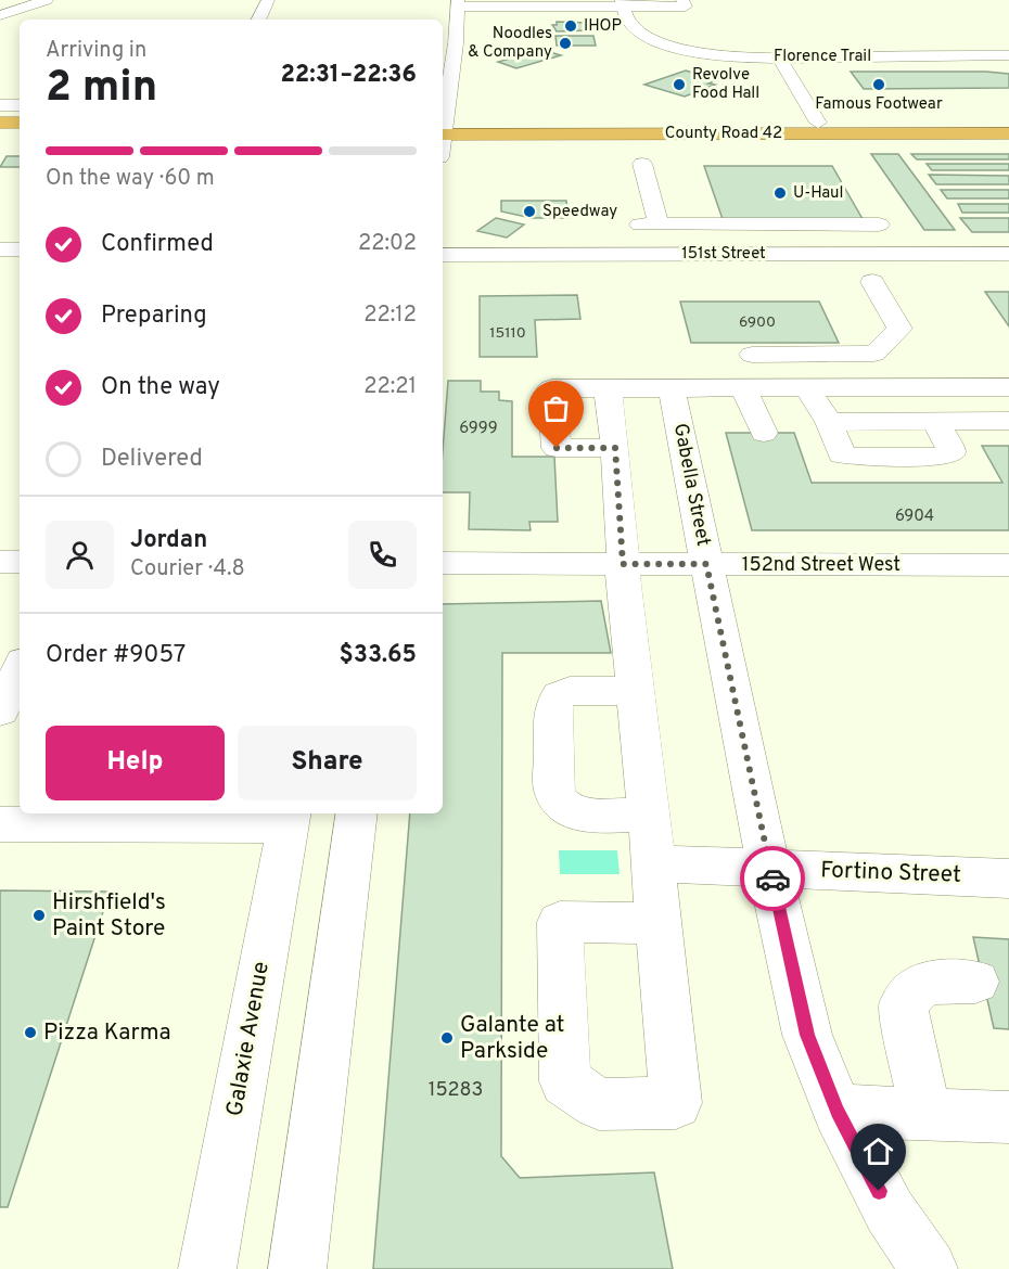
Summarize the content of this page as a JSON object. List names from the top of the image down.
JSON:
{
  "streets": {
    "highway": ["County Road 42"],
    "street": [
      "Florence Trail",
      "151st Street",
      "Gabella Street",
      "152nd Street West",
      "Fortino Street",
      "Galaxie Avenue"
    ]
  },
  "crossings": [
    ["Gabella Street", "152nd Street West"],
    ["Gabella Street", "Fortino Street"]
  ],
  "places": [
    "IHOP",
    "Noodles & Company",
    "Revolve Food Hall",
    "Famous Footwear",
    "U-Haul",
    "Speedway",
    "Hirshfield's Paint Store",
    "Pizza Karma",
    "Galante at Parkside"
  ],
  "house_numbers": [
    "6900",
    "15110",
    "6999",
    "6904",
    "15283"
  ],
  "page": {
    "heading": ["2 min", "Arriving in", "22:31–22:36"],
    "panel": [
      "Jordan",
      "Courier · 4.8",
      "Order #9057",
      "$33.65"
    ],
    "bar": "On the way · 60 m",
    "list": [
      ["Confirmed", "22:02"],
      ["Preparing", "22:12"],
      ["On the way", "22:21"],
      "Delivered"
    ],
    "buttons": ["Help", "Share"]
  }
}
